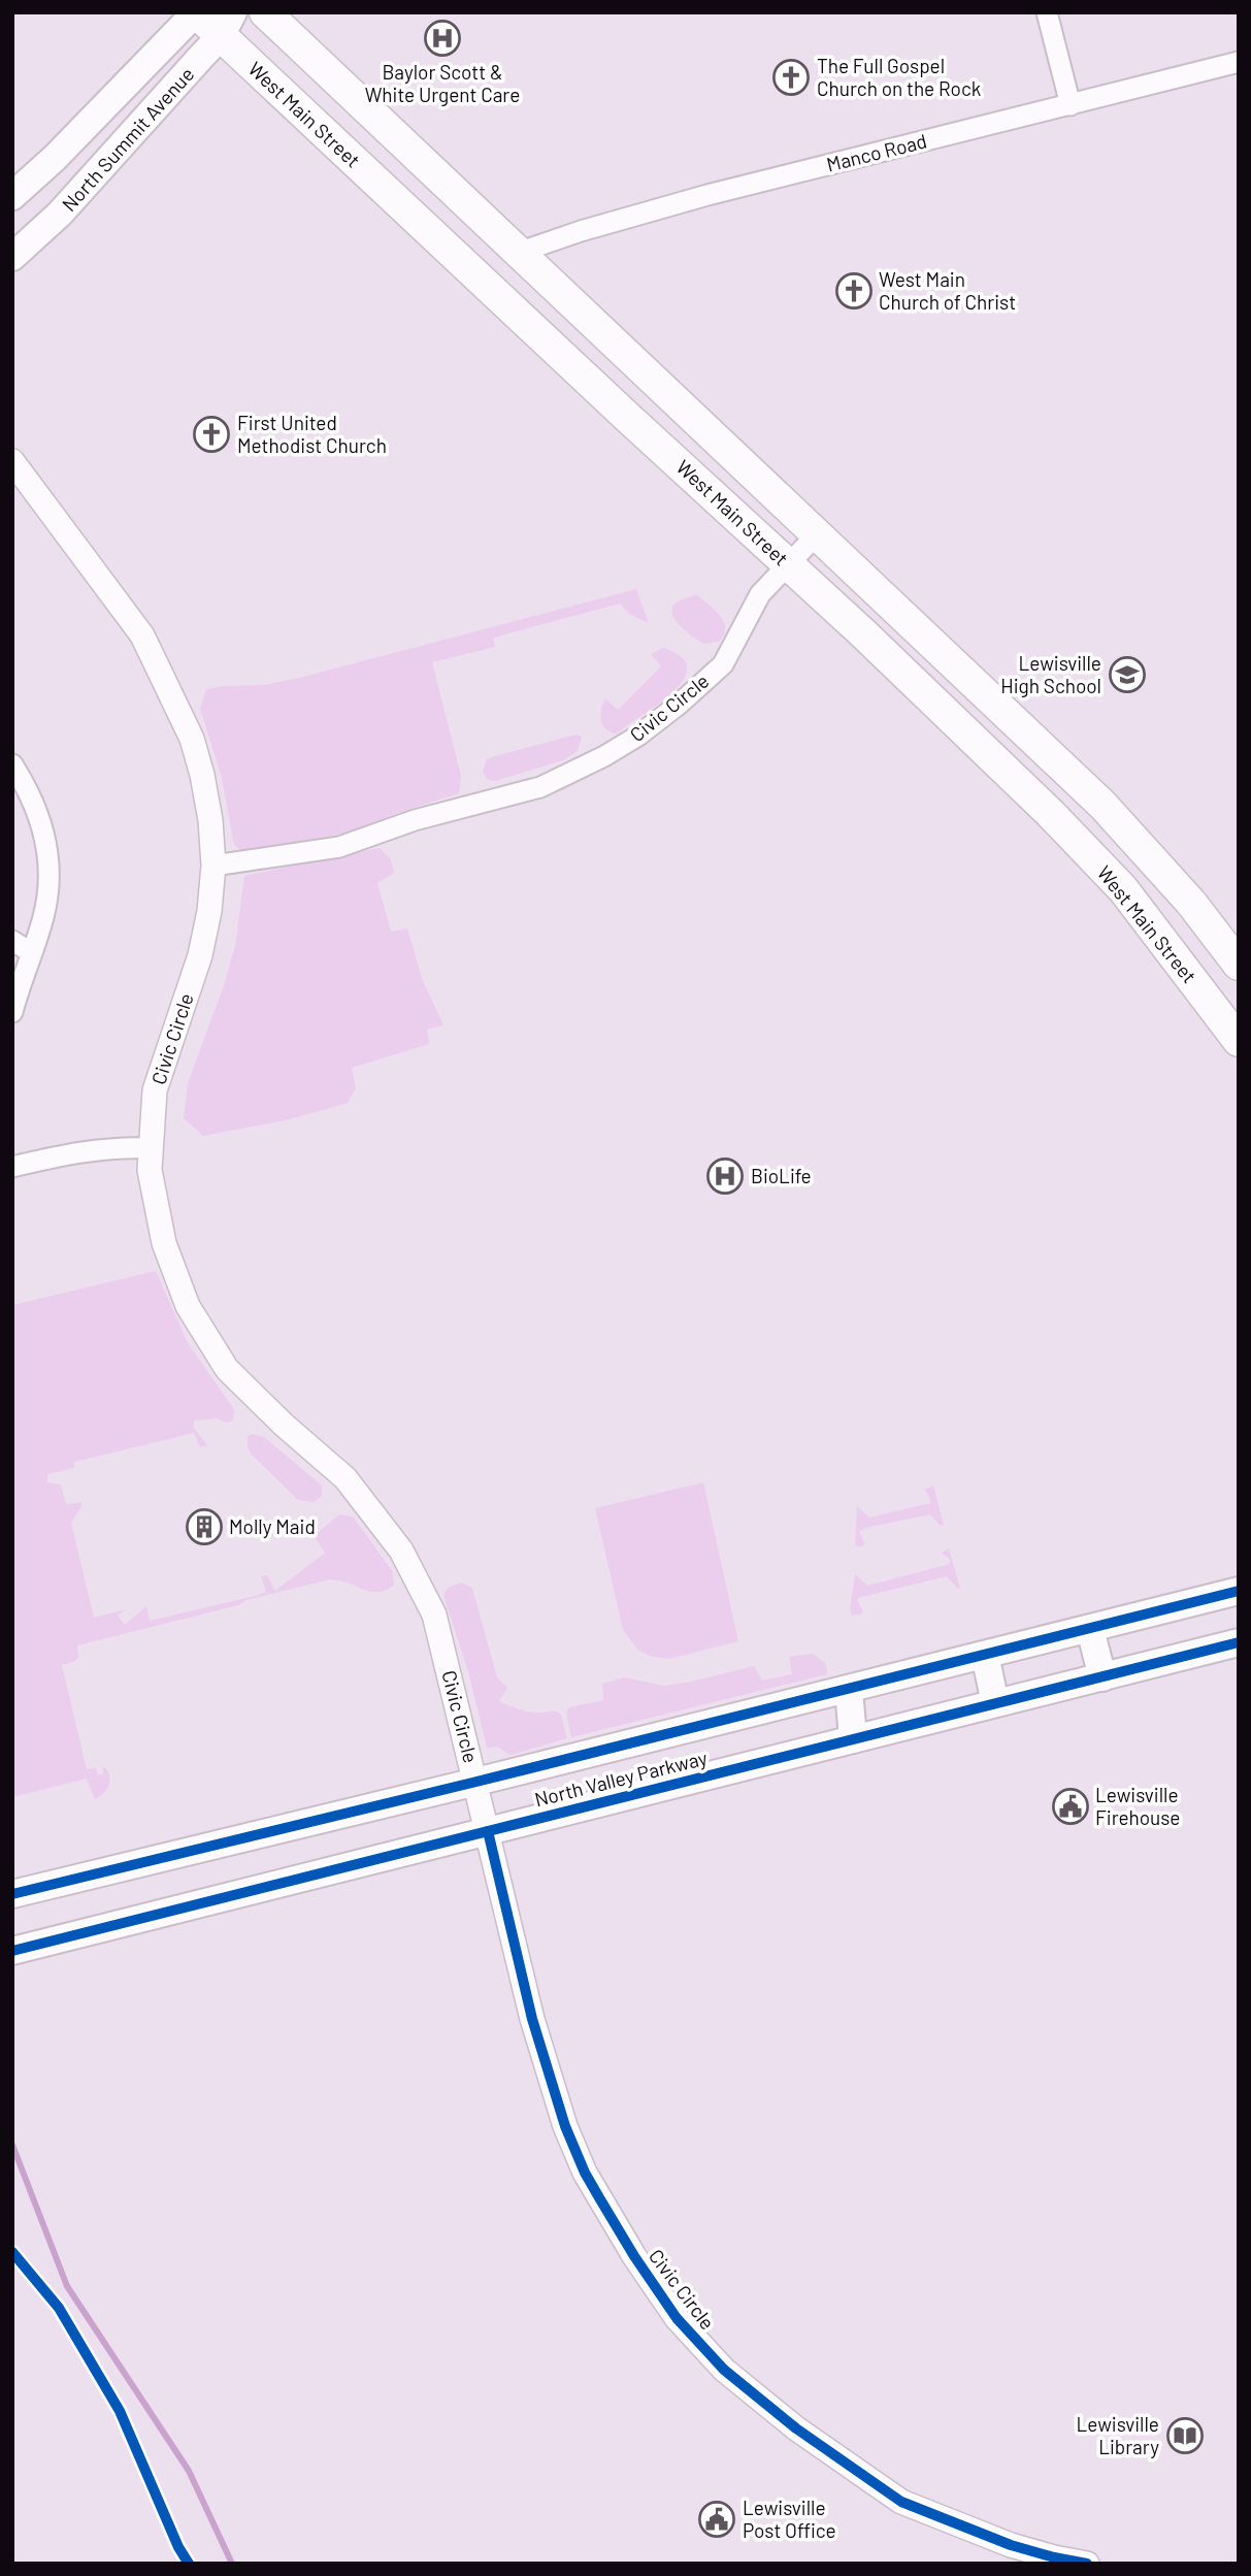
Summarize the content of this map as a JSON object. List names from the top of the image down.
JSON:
{
  "streets": {
    "main road": ["West Main Street", "North Summit Avenue", "North Valley Parkway"],
    "street": ["Manco Road", "Civic Circle"]
  },
  "crossings": [
    ["West Main Street", "North Summit Avenue"],
    ["West Main Street", "Civic Circle"],
    ["Civic Circle", "North Valley Parkway"]
  ],
  "places": {
    "hospital": ["Baylor Scott & White Urgent Care", "BioLife"],
    "church": ["The Full Gospel Church on the Rock", "West Main Church of Christ", "First United Methodist Church"],
    "school or university": ["Lewisville High School"],
    "building": ["Molly Maid"],
    "public building": ["Lewisville Firehouse", "Lewisville Post Office"],
    "library": ["Lewisville Library"]
  }
}
